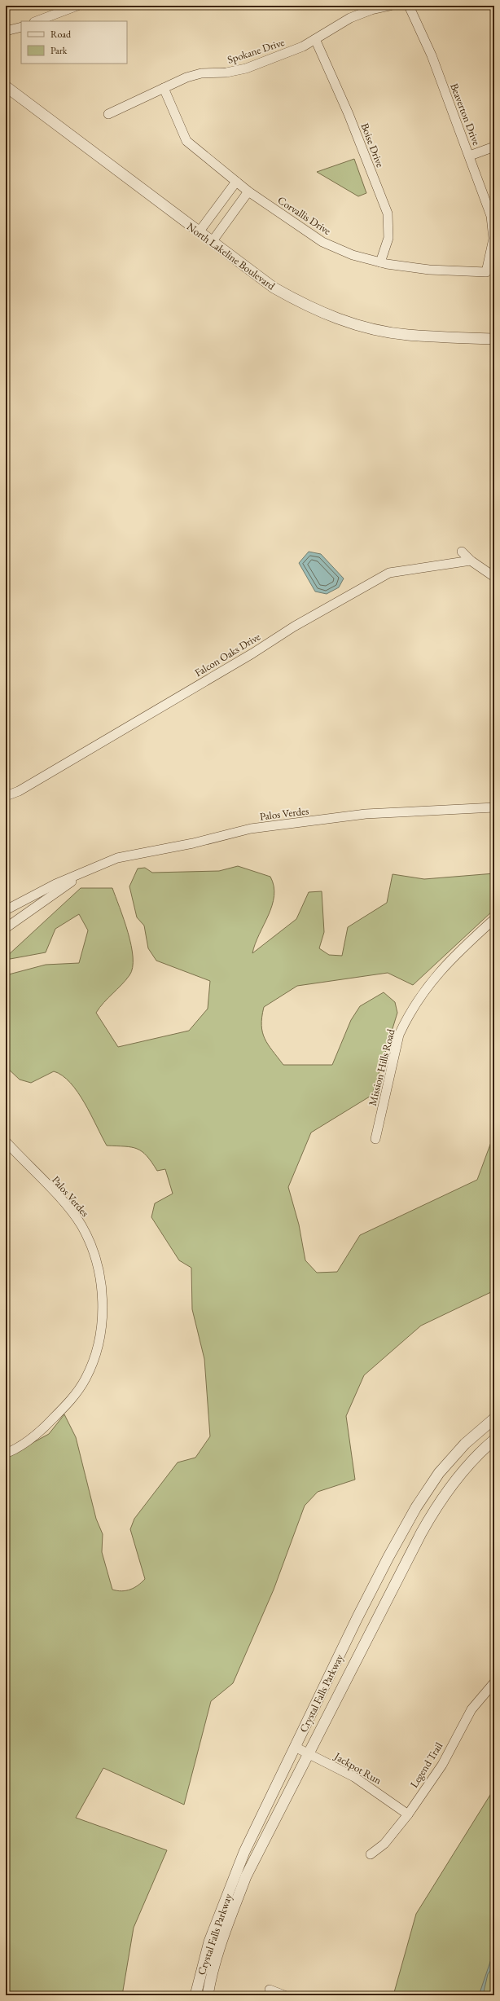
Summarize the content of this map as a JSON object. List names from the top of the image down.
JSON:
{
  "streets": {
    "street": [
      "Spokane Drive",
      "Beaverton Drive",
      "Boise Drive",
      "Corvallis Drive",
      "North Lakeline Boulevard",
      "Falcon Oaks Drive",
      "Palos Verdes",
      "Mission Hills Road",
      "Crystal Falls Parkway",
      "Legend Trail",
      "Jackpot Run"
    ]
  },
  "crossings": [
    ["Spokane Drive", "Boise Drive"],
    ["Spokane Drive", "Corvallis Drive"],
    ["Beaverton Drive", "Corvallis Drive"],
    ["Boise Drive", "Corvallis Drive"],
    ["Crystal Falls Parkway", "Jackpot Run"],
    ["Legend Trail", "Jackpot Run"]
  ],
  "legend": ["Road", "Park"]
}
